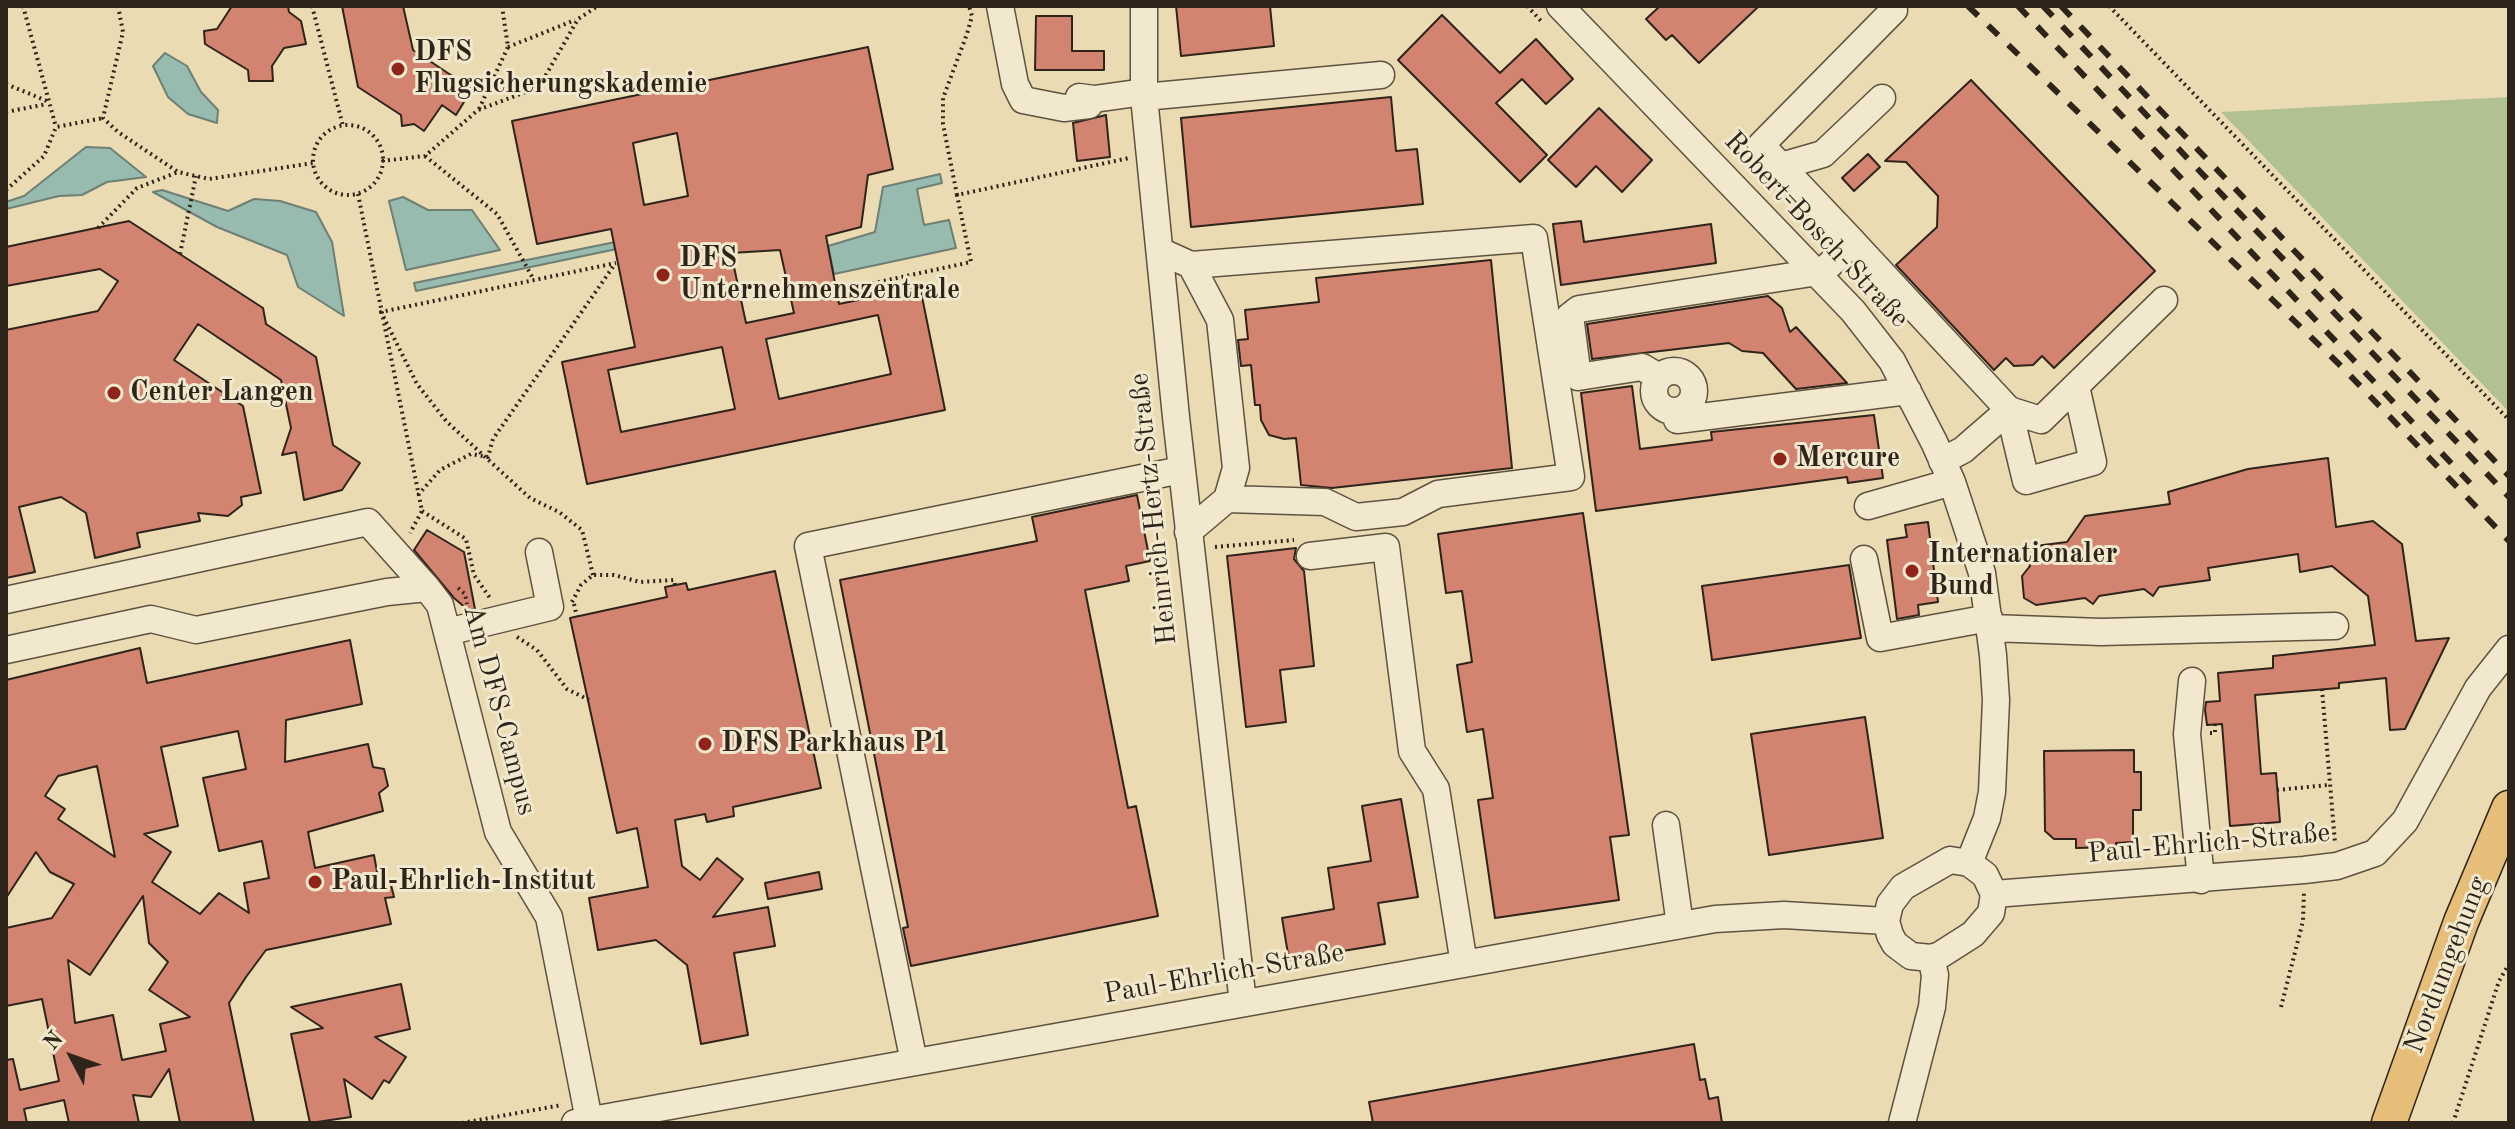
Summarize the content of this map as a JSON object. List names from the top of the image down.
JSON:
{
  "streets": {
    "main road": ["Nordumgehung"],
    "street": [
      "Robert-Bosch-Straße",
      "Heinrich-Hertz-Straße",
      "Am DFS-Campus",
      "Paul-Ehrlich-Straße"
    ]
  },
  "crossings": [
    ["Robert-Bosch-Straße", "Paul-Ehrlich-Straße"],
    ["Heinrich-Hertz-Straße", "Paul-Ehrlich-Straße"],
    ["Am DFS-Campus", "Paul-Ehrlich-Straße"]
  ],
  "places": [
    "DFS Flugsicherungskademie",
    "DFS Unternehmenszentrale",
    "Center Langen",
    "Mercure",
    "Internationaler Bund",
    "DFS Parkhaus P1",
    "Paul-Ehrlich-Institut"
  ],
  "north": "top left"
}
